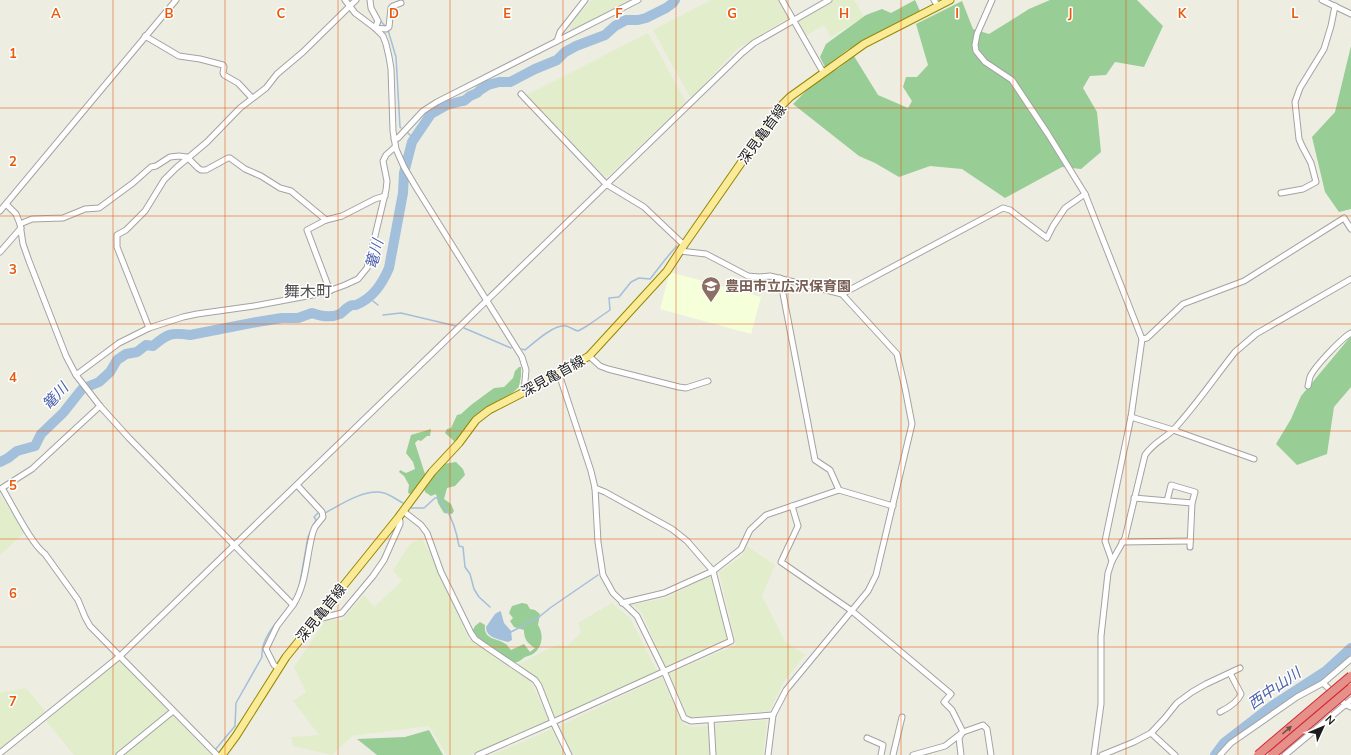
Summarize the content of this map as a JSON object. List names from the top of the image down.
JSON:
{
  "streets": {
    "main road": ["深見亀首線"]
  },
  "districts": ["舞木町"],
  "water": ["篭川", "西中山川"],
  "places": {
    "school or university": ["豊田市立広沢保育園"]
  },
  "north": "top right",
  "grid": {
    "columns": [
      "A",
      "B",
      "C",
      "D",
      "E",
      "F",
      "G",
      "H",
      "I",
      "J",
      "K",
      "L"
    ],
    "rows": [
      "1",
      "2",
      "3",
      "4",
      "5",
      "6",
      "7"
    ]
  }
}
